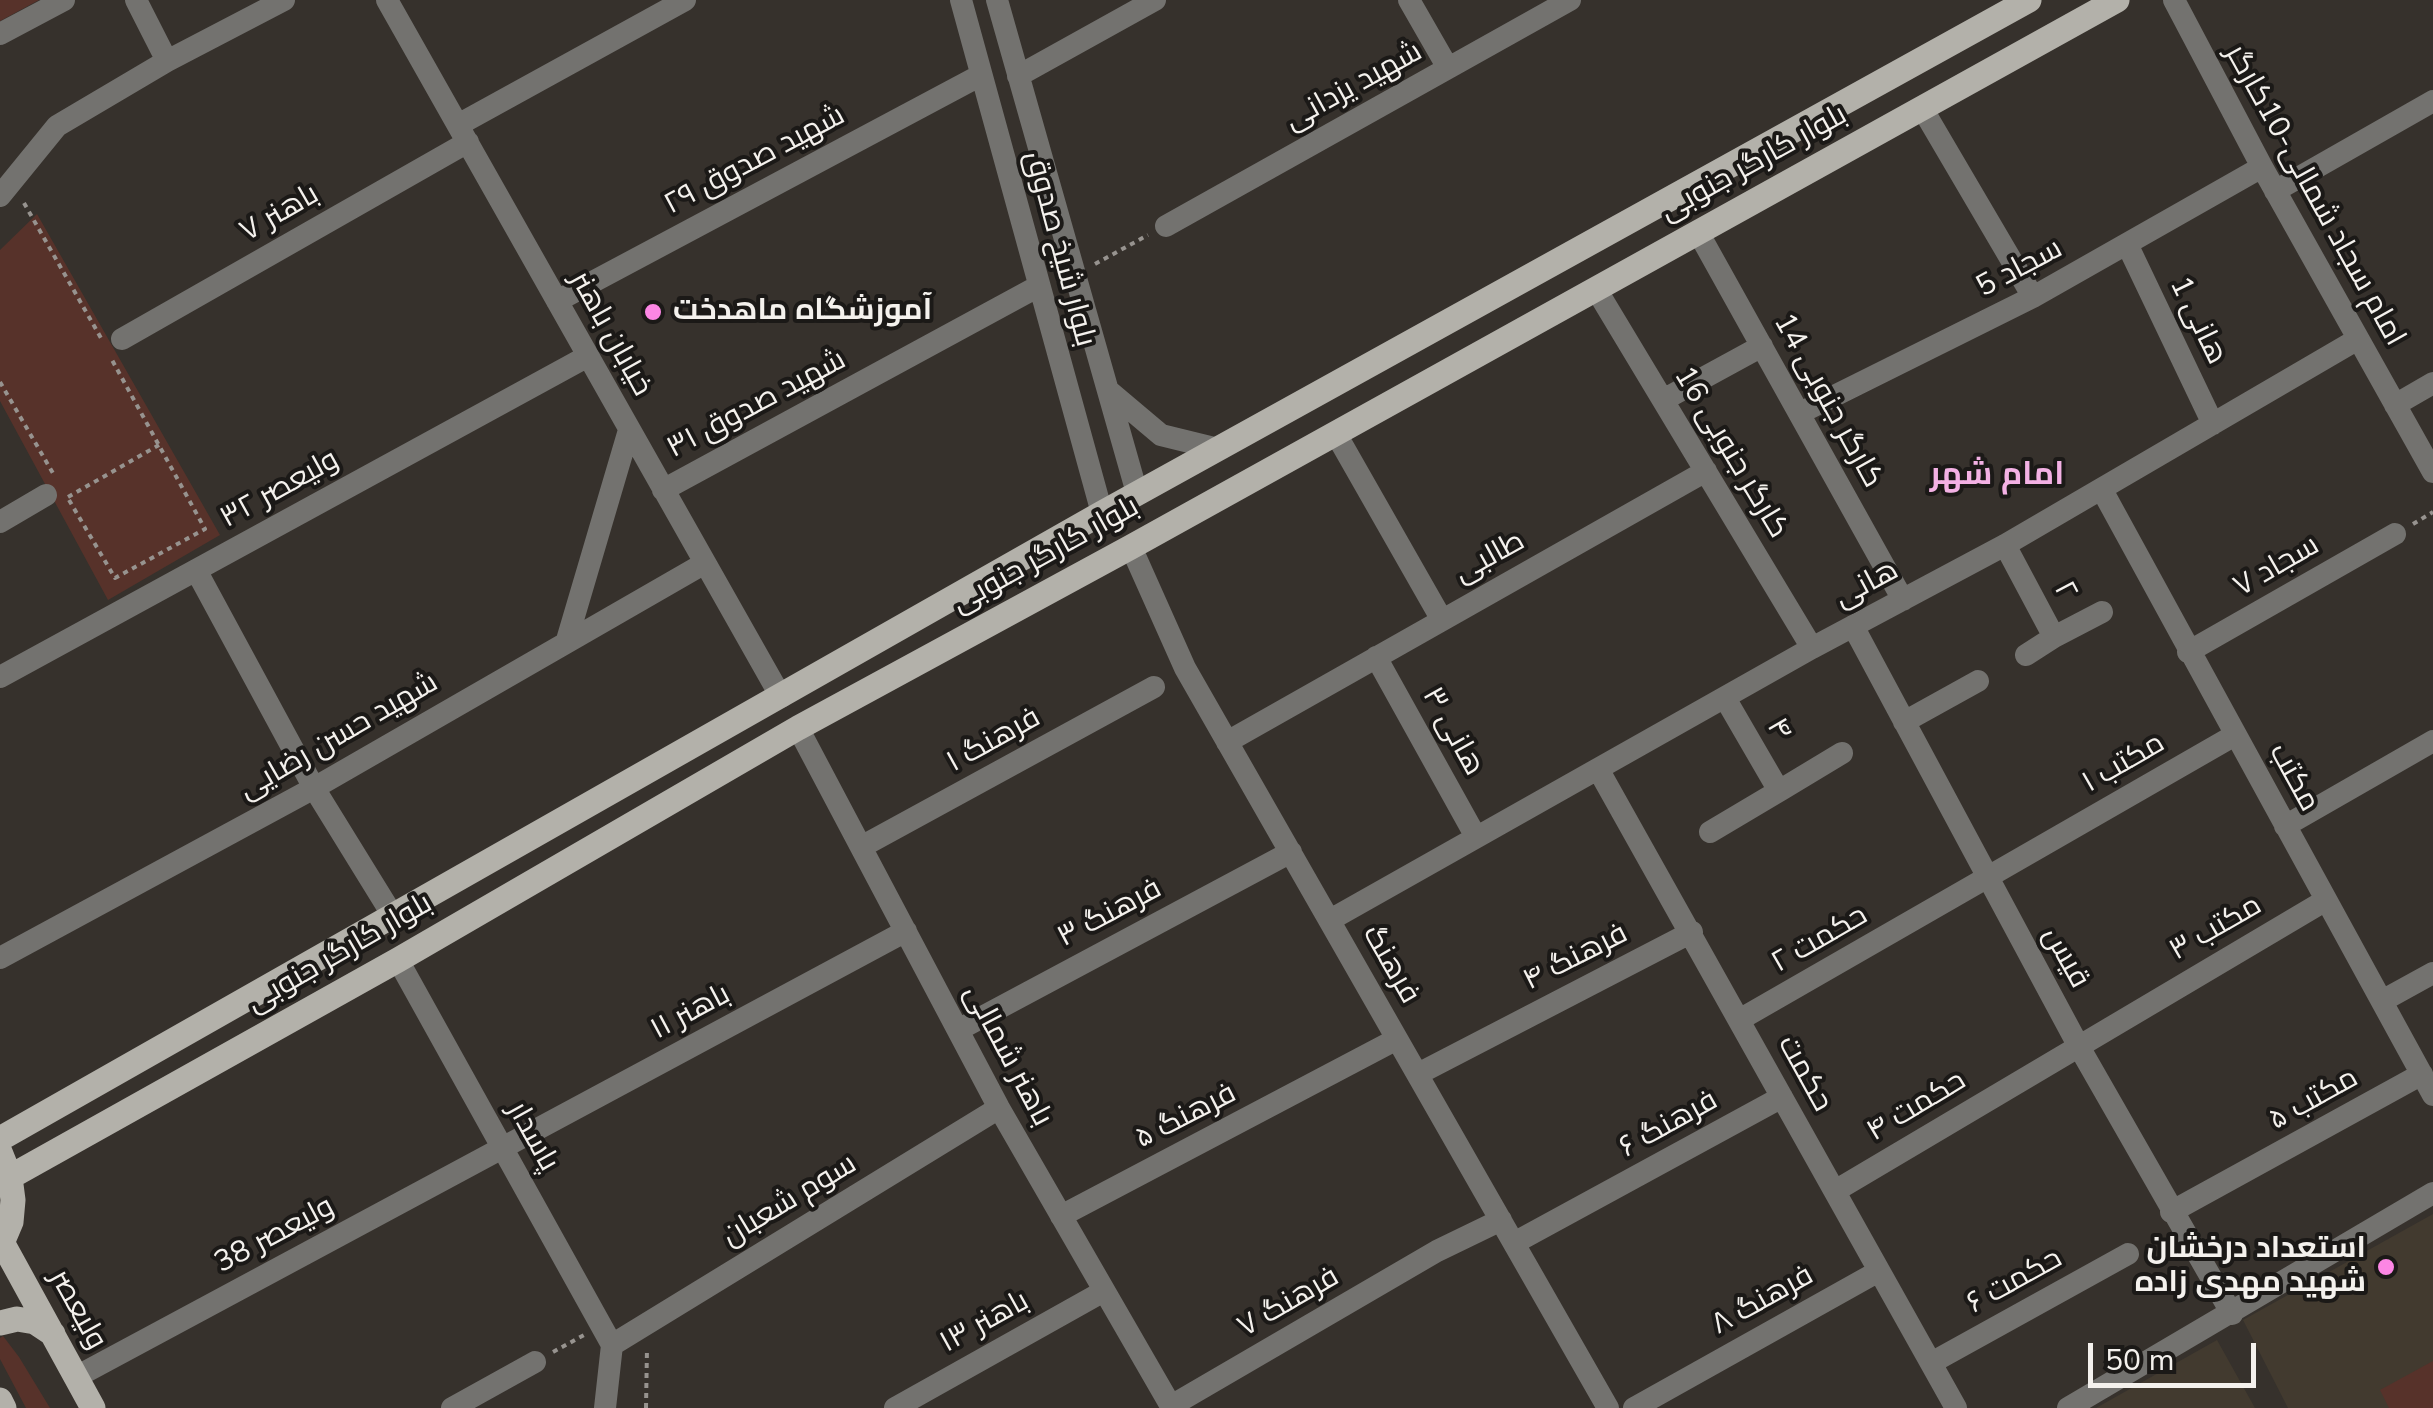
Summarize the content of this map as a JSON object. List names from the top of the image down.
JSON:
{
  "streets": {
    "main road": ["بلوار کارگر جنوبی", "ولیعصر"],
    "street": [
      "شهید یزدانی",
      "شهید صدوق ۲۹",
      "امام سجاد شمالی-10کارگر",
      "باهنر ۷",
      "بلوار شیخ صدوق",
      "سجاد 5",
      "هانی 1",
      "خیابان باهنر",
      "کارگر جنوبی 14",
      "شهید صدوق ۳۱",
      "کارگر جنوبی 16",
      "ولیعصر ۳۲",
      "طالبی",
      "سجاد ۷",
      "هانی",
      "۲",
      "۴",
      "هانی ۳",
      "شهید حسن رضایی",
      "فرهنگ ۱",
      "مکتب ۱",
      "مکتب",
      "فرهنگ ۳",
      "مکتب ۳",
      "حکمت ۲",
      "فرهنگ ۴",
      "قیس",
      "فرهنگ",
      "باهنر ۱۱",
      "باهنر شمالی",
      "حکمت",
      "مکتب ۵",
      "حکمت ۴",
      "فرهنگ ۵",
      "فرهنگ ۶",
      "پاسدار",
      "سوم شعبان",
      "ولیعصر 38",
      "حکمت ۶",
      "فرهنگ ۸",
      "فرهنگ ۷",
      "باهنر ۱۳"
    ]
  },
  "crossings": [
    ["شهید صدوق ۲۹", "بلوار شیخ صدوق"],
    ["شهید صدوق ۲۹", "خیابان باهنر"],
    ["بلوار کارگر جنوبی", "بلوار شیخ صدوق"],
    ["بلوار کارگر جنوبی", "خیابان باهنر"],
    ["بلوار کارگر جنوبی", "کارگر جنوبی 14"],
    ["بلوار کارگر جنوبی", "کارگر جنوبی 16"],
    ["بلوار کارگر جنوبی", "فرهنگ"],
    ["بلوار کارگر جنوبی", "باهنر شمالی"],
    ["بلوار کارگر جنوبی", "پاسدار"],
    ["امام سجاد شمالی-10کارگر", "سجاد 5"],
    ["امام سجاد شمالی-10کارگر", "هانی"],
    ["باهنر ۷", "خیابان باهنر"],
    ["بلوار شیخ صدوق", "شهید صدوق ۳۱"],
    ["سجاد 5", "هانی 1"],
    ["سجاد 5", "کارگر جنوبی 14"],
    ["هانی 1", "هانی"],
    ["خیابان باهنر", "شهید صدوق ۳۱"],
    ["خیابان باهنر", "ولیعصر ۳۲"],
    ["خیابان باهنر", "شهید حسن رضایی"],
    ["کارگر جنوبی 14", "هانی"],
    ["کارگر جنوبی 16", "طالبی"],
    ["کارگر جنوبی 16", "هانی"],
    ["طالبی", "هانی ۳"],
    ["طالبی", "فرهنگ"],
    ["سجاد ۷", "مکتب"],
    ["هانی", "۲"],
    ["هانی", "۴"],
    ["هانی", "هانی ۳"],
    ["هانی", "مکتب"],
    ["هانی", "قیس"],
    ["هانی", "فرهنگ"],
    ["هانی", "حکمت"],
    ["فرهنگ ۱", "باهنر شمالی"],
    ["مکتب ۱", "مکتب"],
    ["مکتب ۱", "حکمت ۲"],
    ["مکتب ۱", "قیس"],
    ["مکتب", "مکتب ۳"],
    ["مکتب", "مکتب ۵"],
    ["فرهنگ ۳", "فرهنگ"],
    ["فرهنگ ۳", "باهنر شمالی"],
    ["مکتب ۳", "قیس"],
    ["مکتب ۳", "حکمت ۴"],
    ["حکمت ۲", "قیس"],
    ["حکمت ۲", "حکمت"],
    ["فرهنگ ۴", "فرهنگ"],
    ["فرهنگ ۴", "حکمت"],
    ["قیس", "مکتب ۵"],
    ["قیس", "حکمت ۴"],
    ["فرهنگ", "فرهنگ ۵"],
    ["فرهنگ", "فرهنگ ۶"],
    ["فرهنگ", "فرهنگ ۷"],
    ["باهنر ۱۱", "باهنر شمالی"],
    ["باهنر ۱۱", "پاسدار"],
    ["باهنر ۱۱", "ولیعصر 38"],
    ["باهنر شمالی", "فرهنگ ۵"],
    ["باهنر شمالی", "سوم شعبان"],
    ["باهنر شمالی", "فرهنگ ۷"],
    ["باهنر شمالی", "باهنر ۱۳"],
    ["حکمت", "حکمت ۴"],
    ["حکمت", "فرهنگ ۶"],
    ["حکمت", "حکمت ۶"],
    ["حکمت", "فرهنگ ۸"],
    ["پاسدار", "سوم شعبان"],
    ["پاسدار", "ولیعصر 38"],
    ["ولیعصر 38", "ولیعصر"]
  ],
  "districts": ["امام شهر"],
  "places": ["آموزشگاه ماهدخت", "استعداد درخشان شهید مهدی زاده"],
  "scale_bar": "50 m"
}
